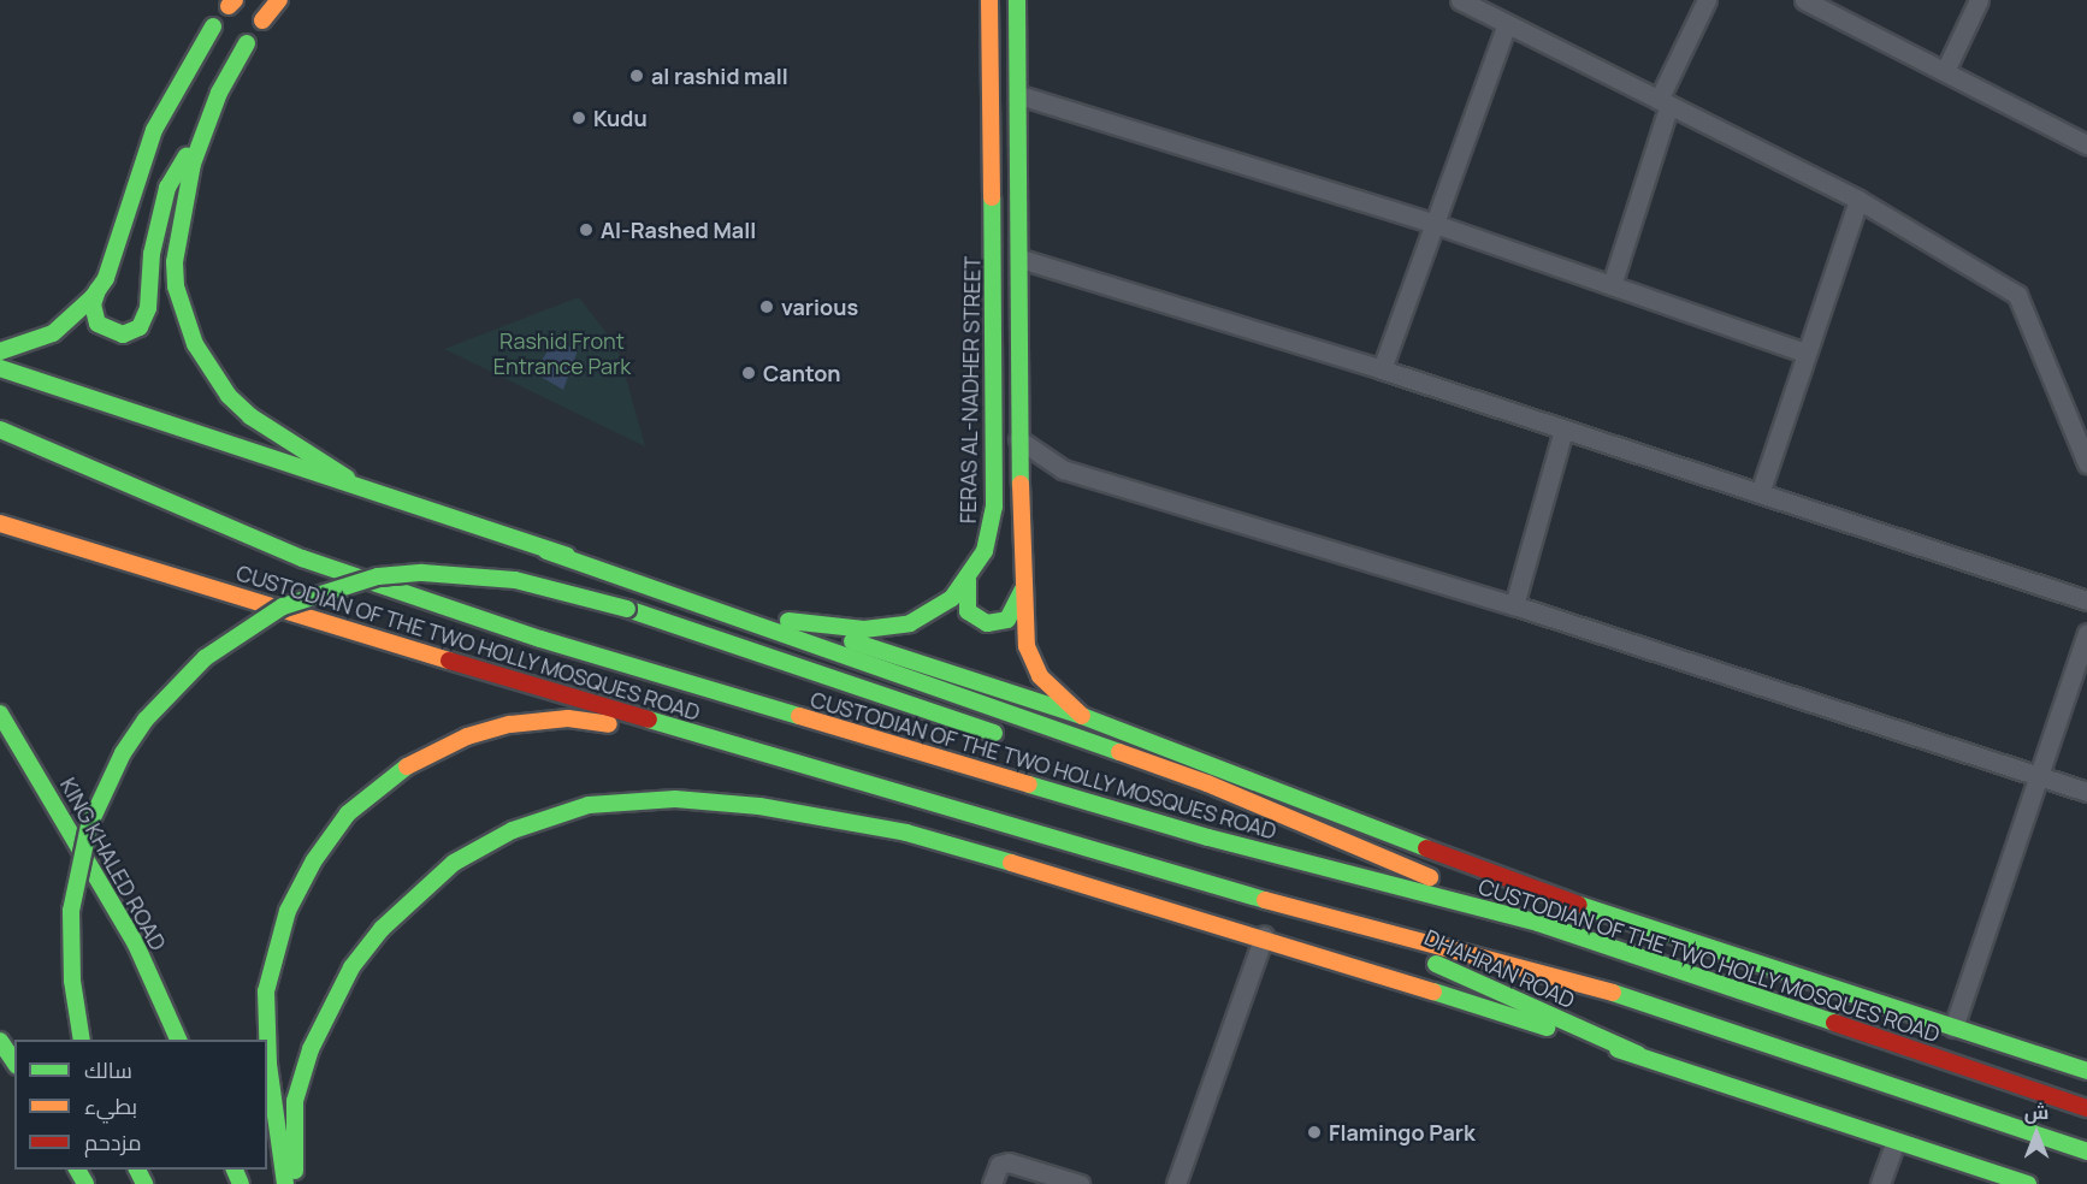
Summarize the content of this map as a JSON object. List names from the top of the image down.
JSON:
{
  "streets": {
    "main road": [
      "FERAS AL-NADHER STREET",
      "CUSTODIAN OF THE TWO HOLLY MOSQUES ROAD",
      "KING KHALED ROAD",
      "DHAHRAN ROAD"
    ]
  },
  "crossings": [
    ["CUSTODIAN OF THE TWO HOLLY MOSQUES ROAD", "DHAHRAN ROAD"]
  ],
  "parks": ["Rashid Front Entrance Park"],
  "places": [
    "al rashid mall",
    "Kudu",
    "Al-Rashed Mall",
    "various",
    "Canton",
    "Flamingo Park"
  ],
  "legend": ["سالك", "بطيء", "مزدحم"],
  "north": "top"
}
